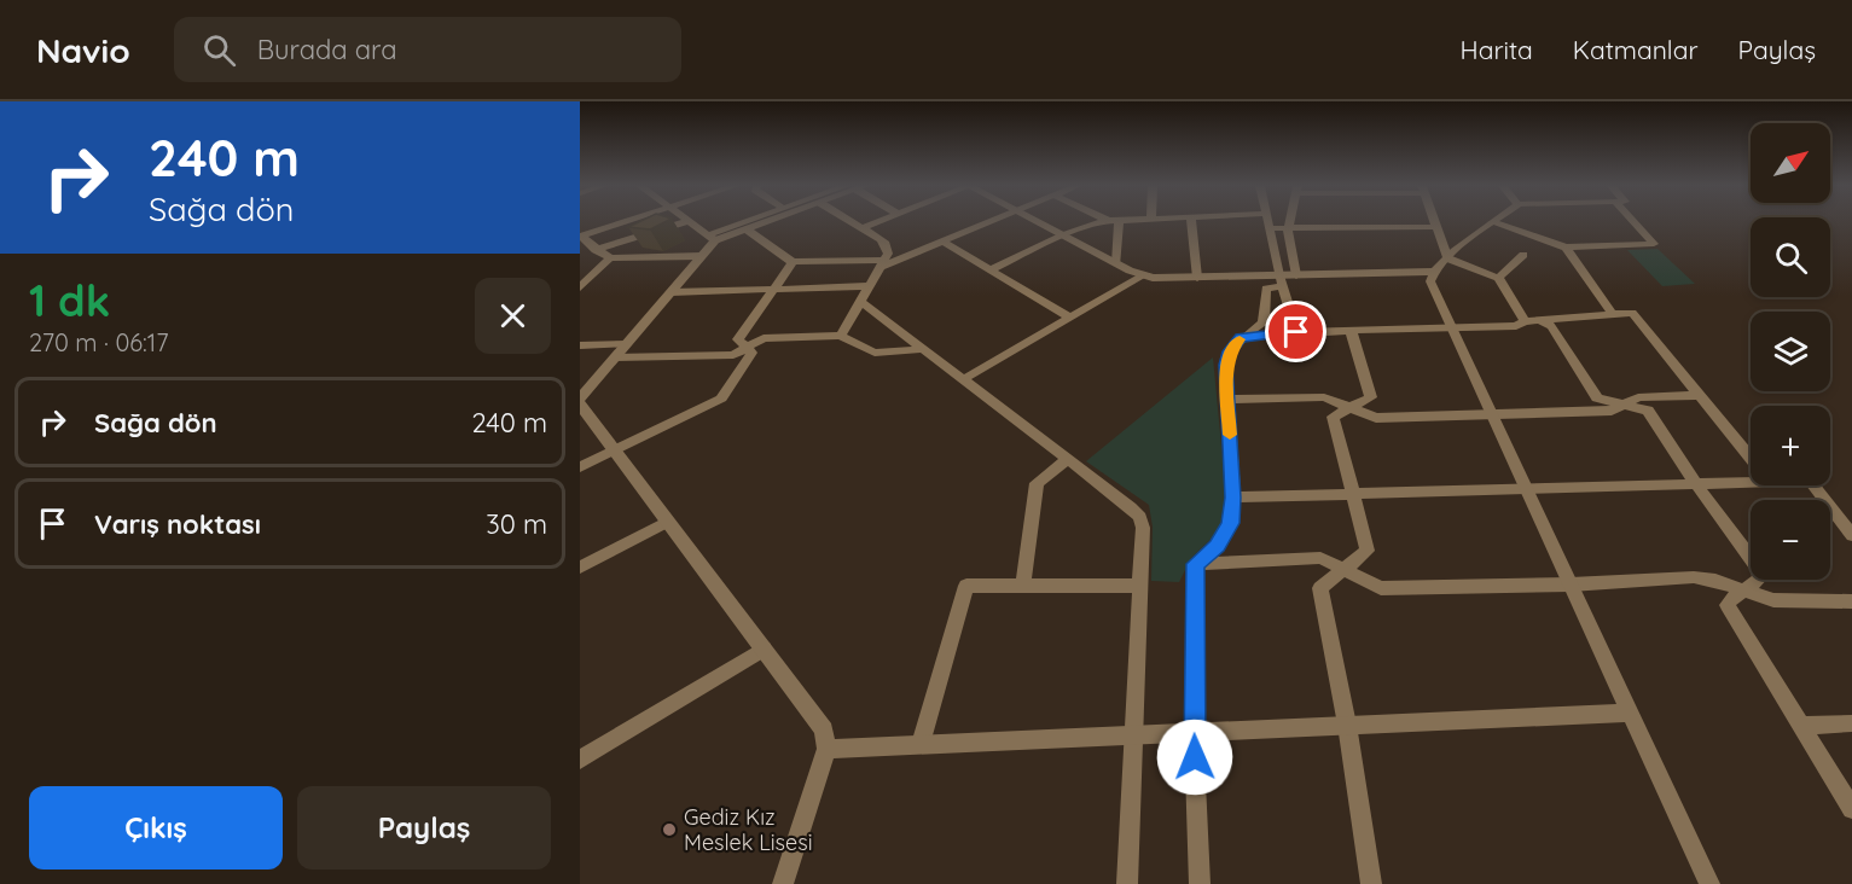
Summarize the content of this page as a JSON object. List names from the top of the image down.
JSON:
{
  "places": ["Gediz Kız Meslek Lisesi"],
  "north": "top right",
  "page": {
    "header": "Navio",
    "search": "Burada ara",
    "nav": ["Harita", "Katmanlar", "Paylaş"],
    "turn": ["240 m", "Sağa dön"],
    "map_buttons": ["+", "−"],
    "heading": ["1 dk", "270 m · 06:17"],
    "list": [
      {
        "name": "Sağa dön",
        "value": "240 m"
      },
      {
        "name": "Varış noktası",
        "value": "30 m"
      }
    ],
    "buttons": ["Çıkış", "Paylaş"]
  }
}
